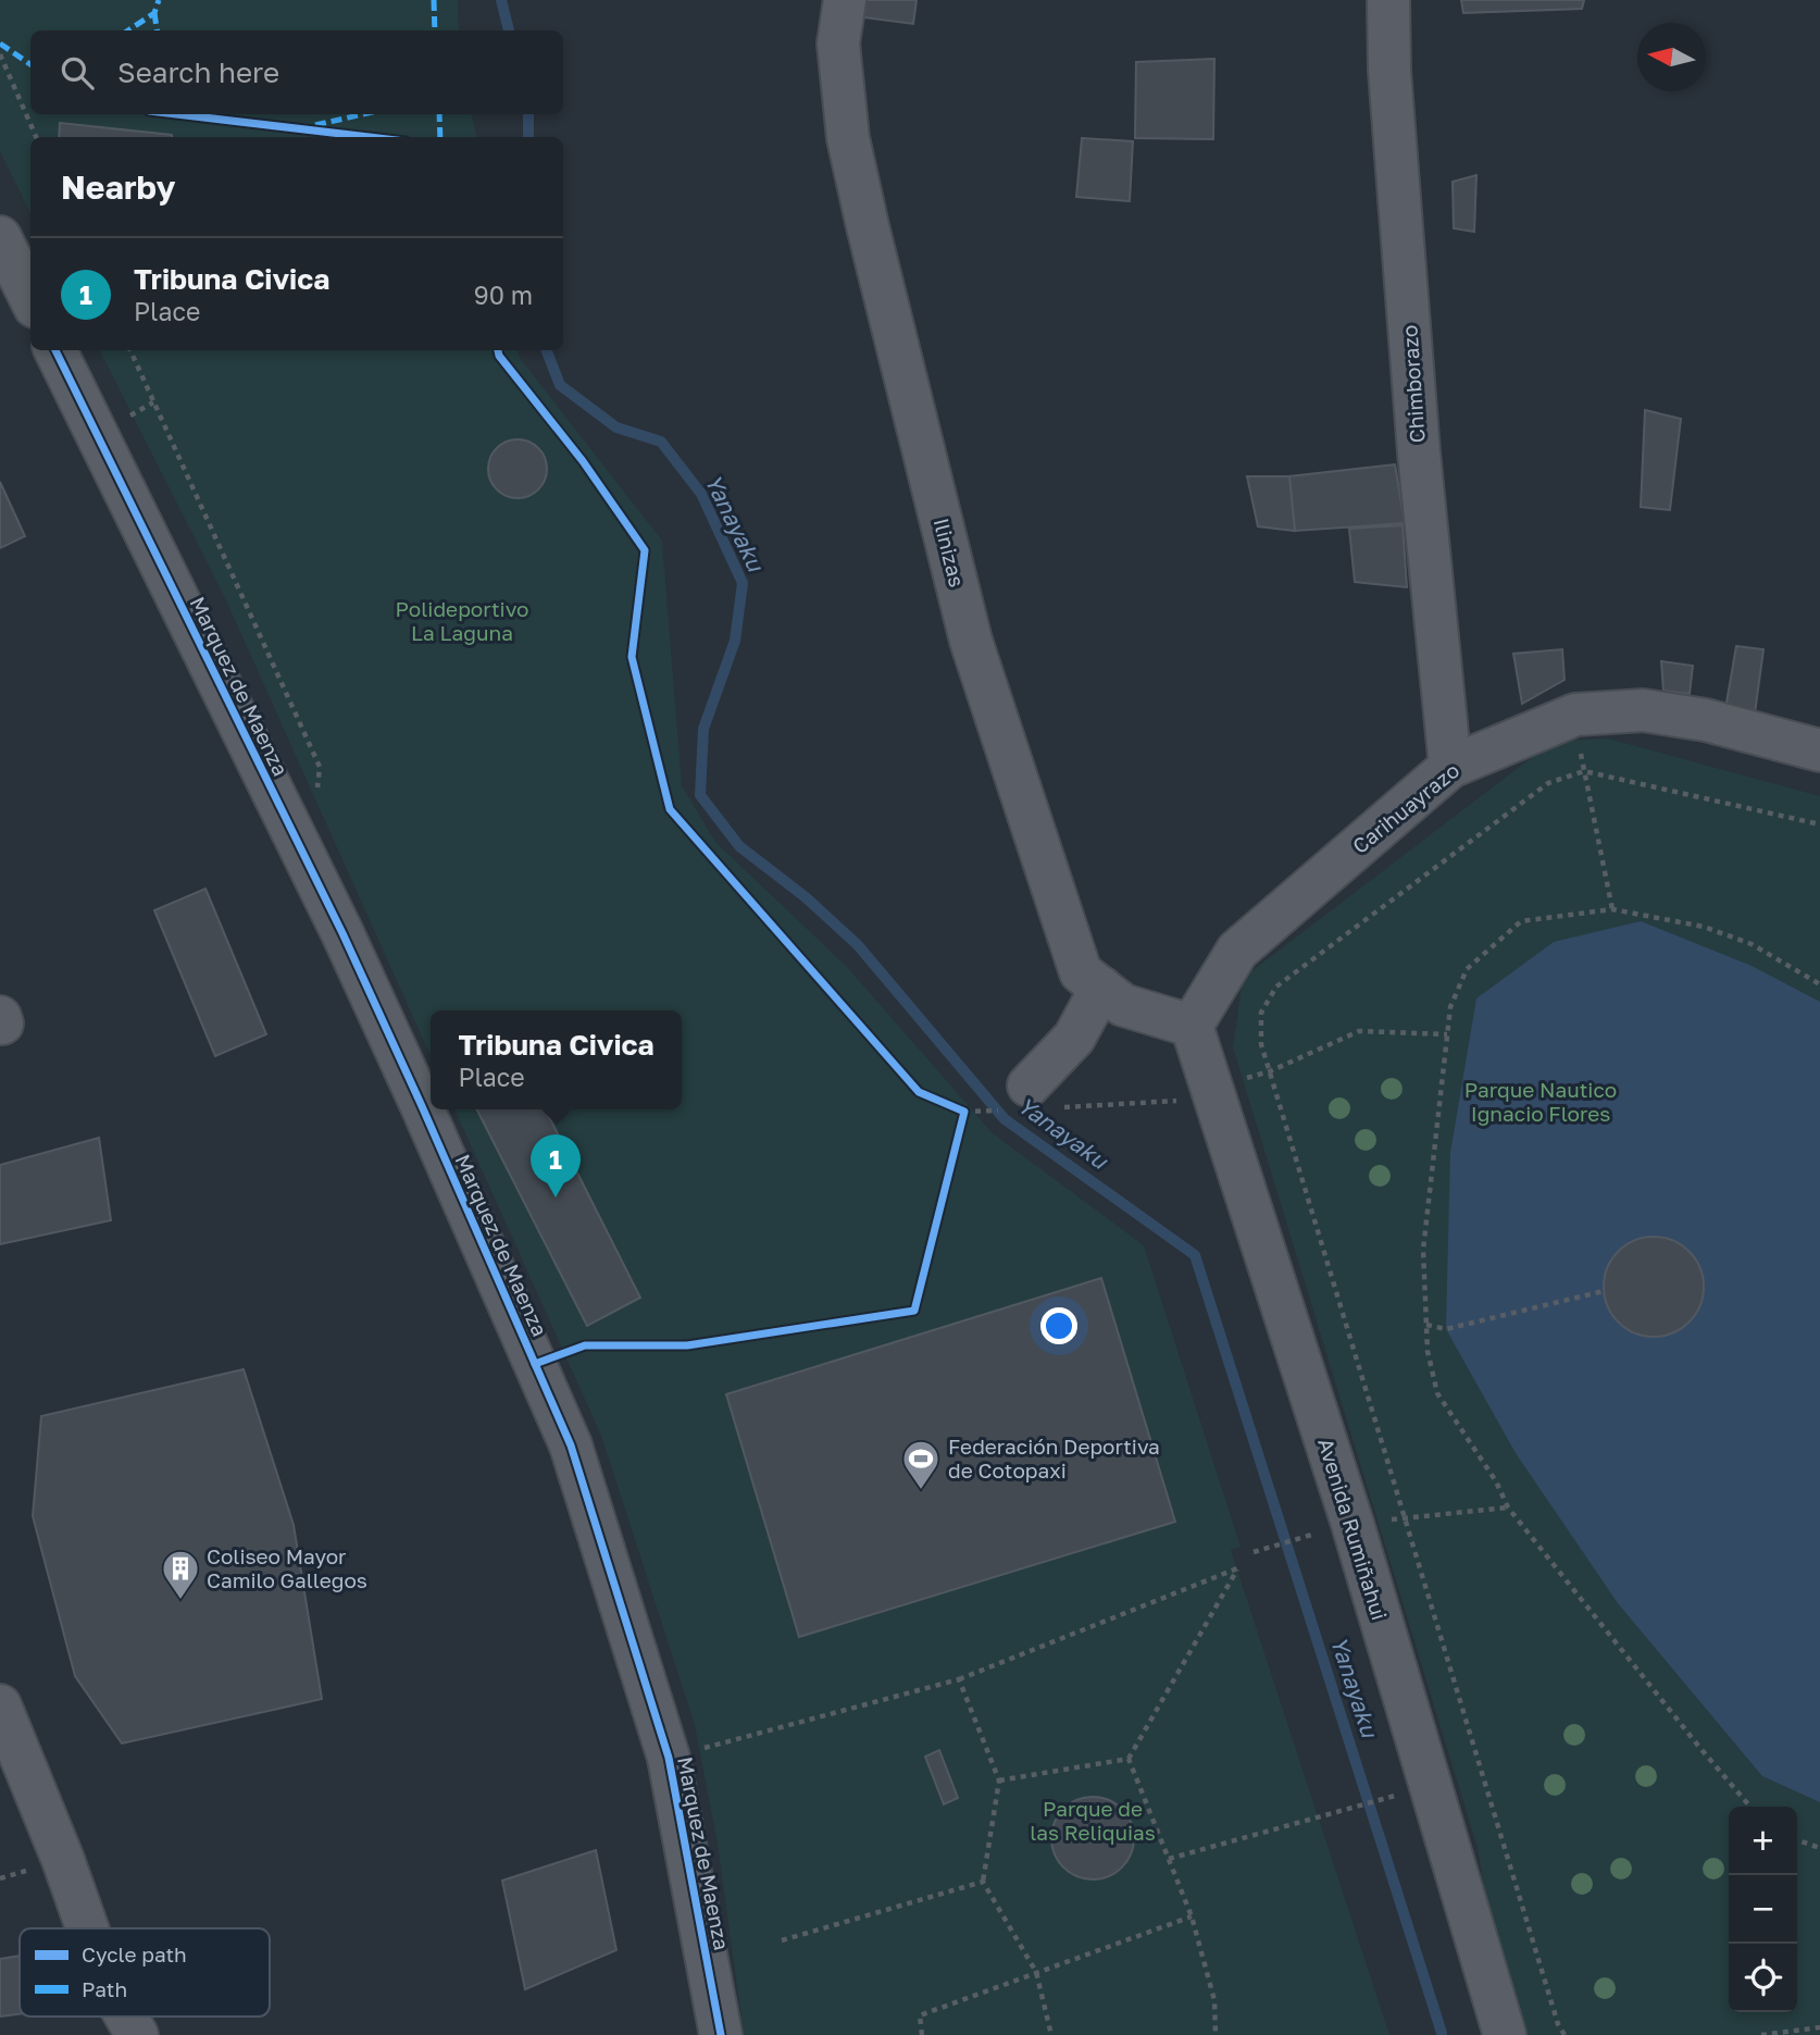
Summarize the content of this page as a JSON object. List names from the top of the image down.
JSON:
{
  "streets": {
    "street": [
      "Chimborazo",
      "Ilinizas",
      "Marquez de Maenza",
      "Carihuayrazo",
      "Avenida Rumiñahui"
    ]
  },
  "crossings": [
    ["Chimborazo", "Carihuayrazo"],
    ["Ilinizas", "Carihuayrazo"],
    ["Ilinizas", "Avenida Rumiñahui"],
    ["Carihuayrazo", "Avenida Rumiñahui"]
  ],
  "water": ["Yanayaku"],
  "parks": ["Polideportivo La Laguna", "Parque Nautico Ignacio Flores", "Parque de las Reliquias"],
  "places": {
    "sports": ["Federación Deportiva de Cotopaxi"],
    "building": ["Coliseo Mayor Camilo Gallegos"]
  },
  "legend": ["Cycle path", "Path"],
  "north": "left",
  "page": {
    "search": "Search here",
    "heading": "Nearby",
    "list": [
      {
        "mark": "1",
        "name": "Tribuna Civica",
        "note": "Place",
        "value": "90 m"
      }
    ],
    "popup": ["Tribuna Civica", "Place"],
    "pins": "1",
    "map_buttons": ["+", "−"]
  }
}
